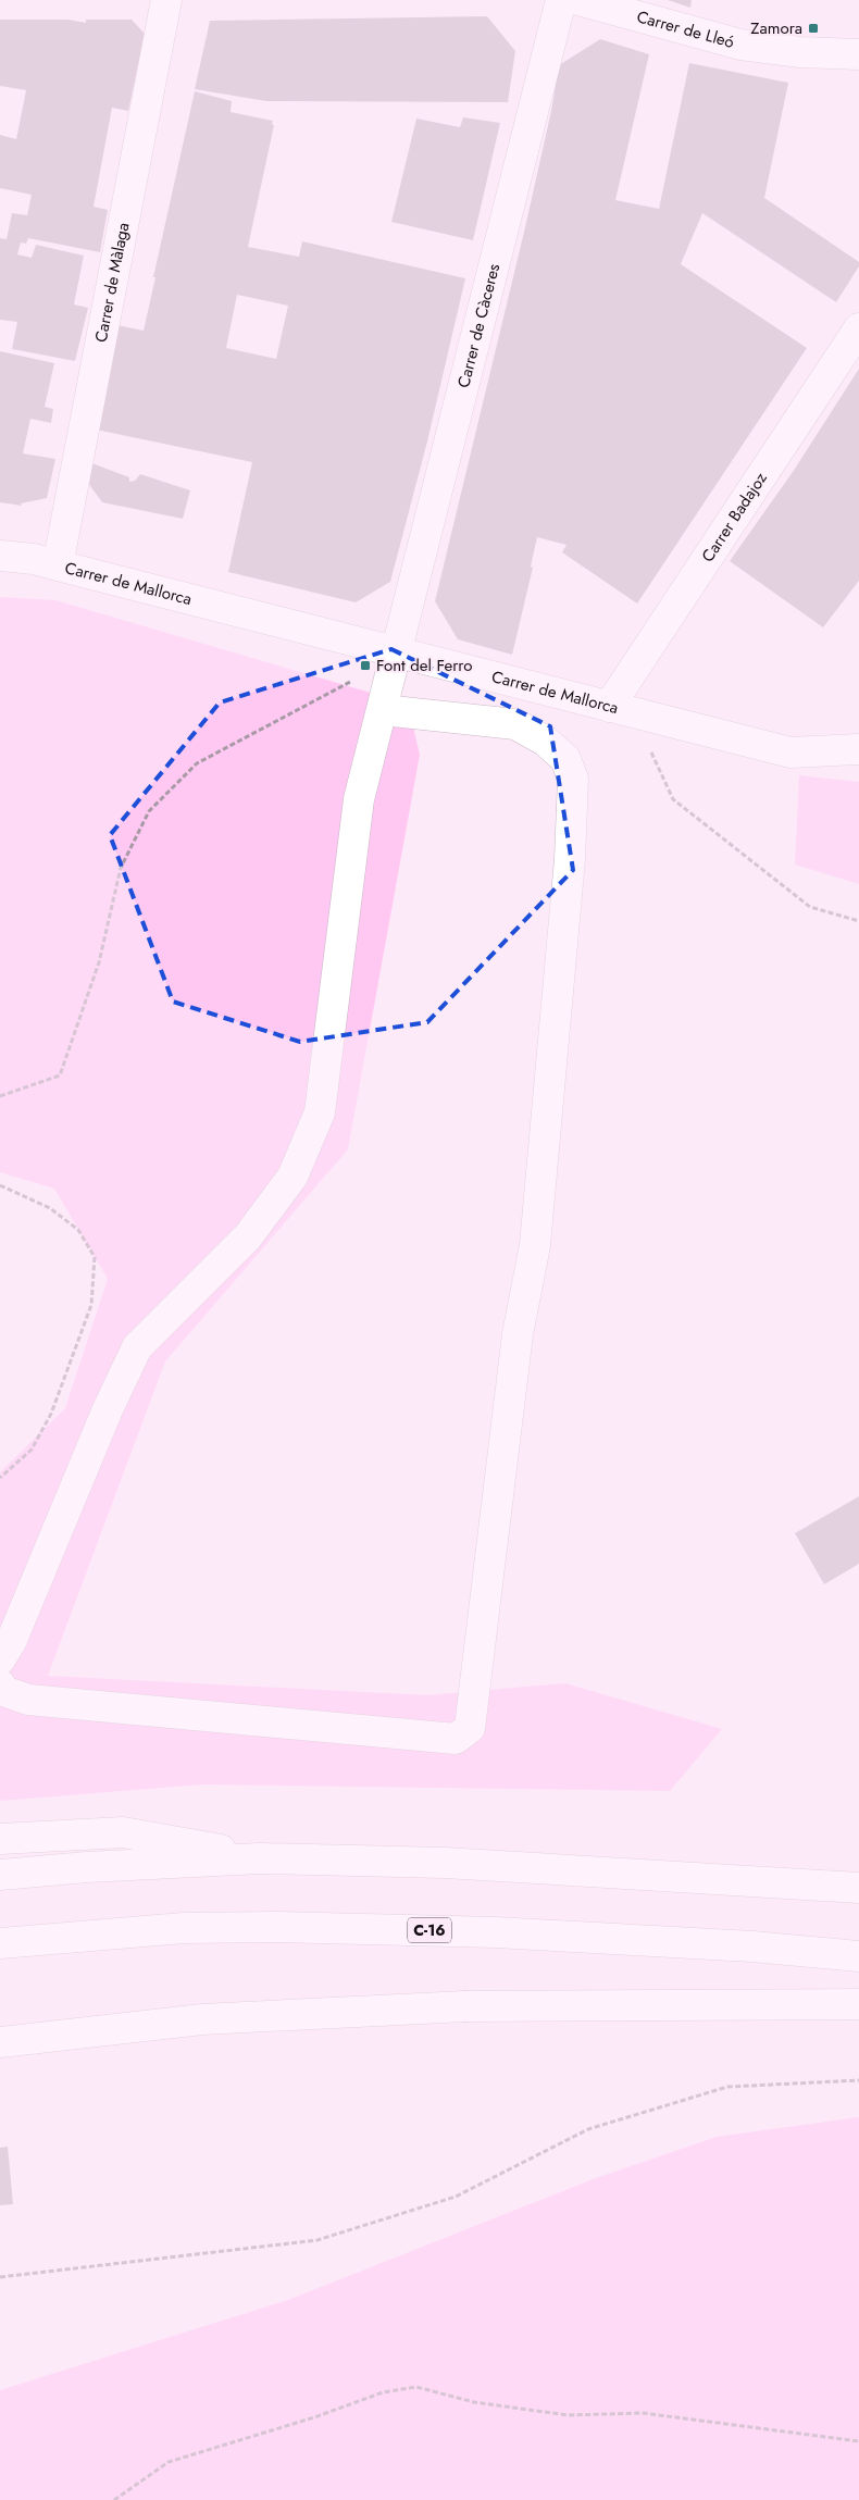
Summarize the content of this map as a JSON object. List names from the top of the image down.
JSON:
{
  "streets": {
    "main road": [
      "Carrer de Lleó",
      "Carrer de Màlaga",
      "Carrer de Càceres",
      "Carrer Badajoz",
      "Carrer de Mallorca",
      "C-16"
    ]
  },
  "crossings": [
    ["Carrer de Màlaga", "Carrer de Mallorca"],
    ["Carrer de Càceres", "Carrer de Mallorca"],
    ["Carrer Badajoz", "Carrer de Mallorca"]
  ],
  "places": {
    "transit": ["Zamora", "Font del Ferro"]
  }
}
